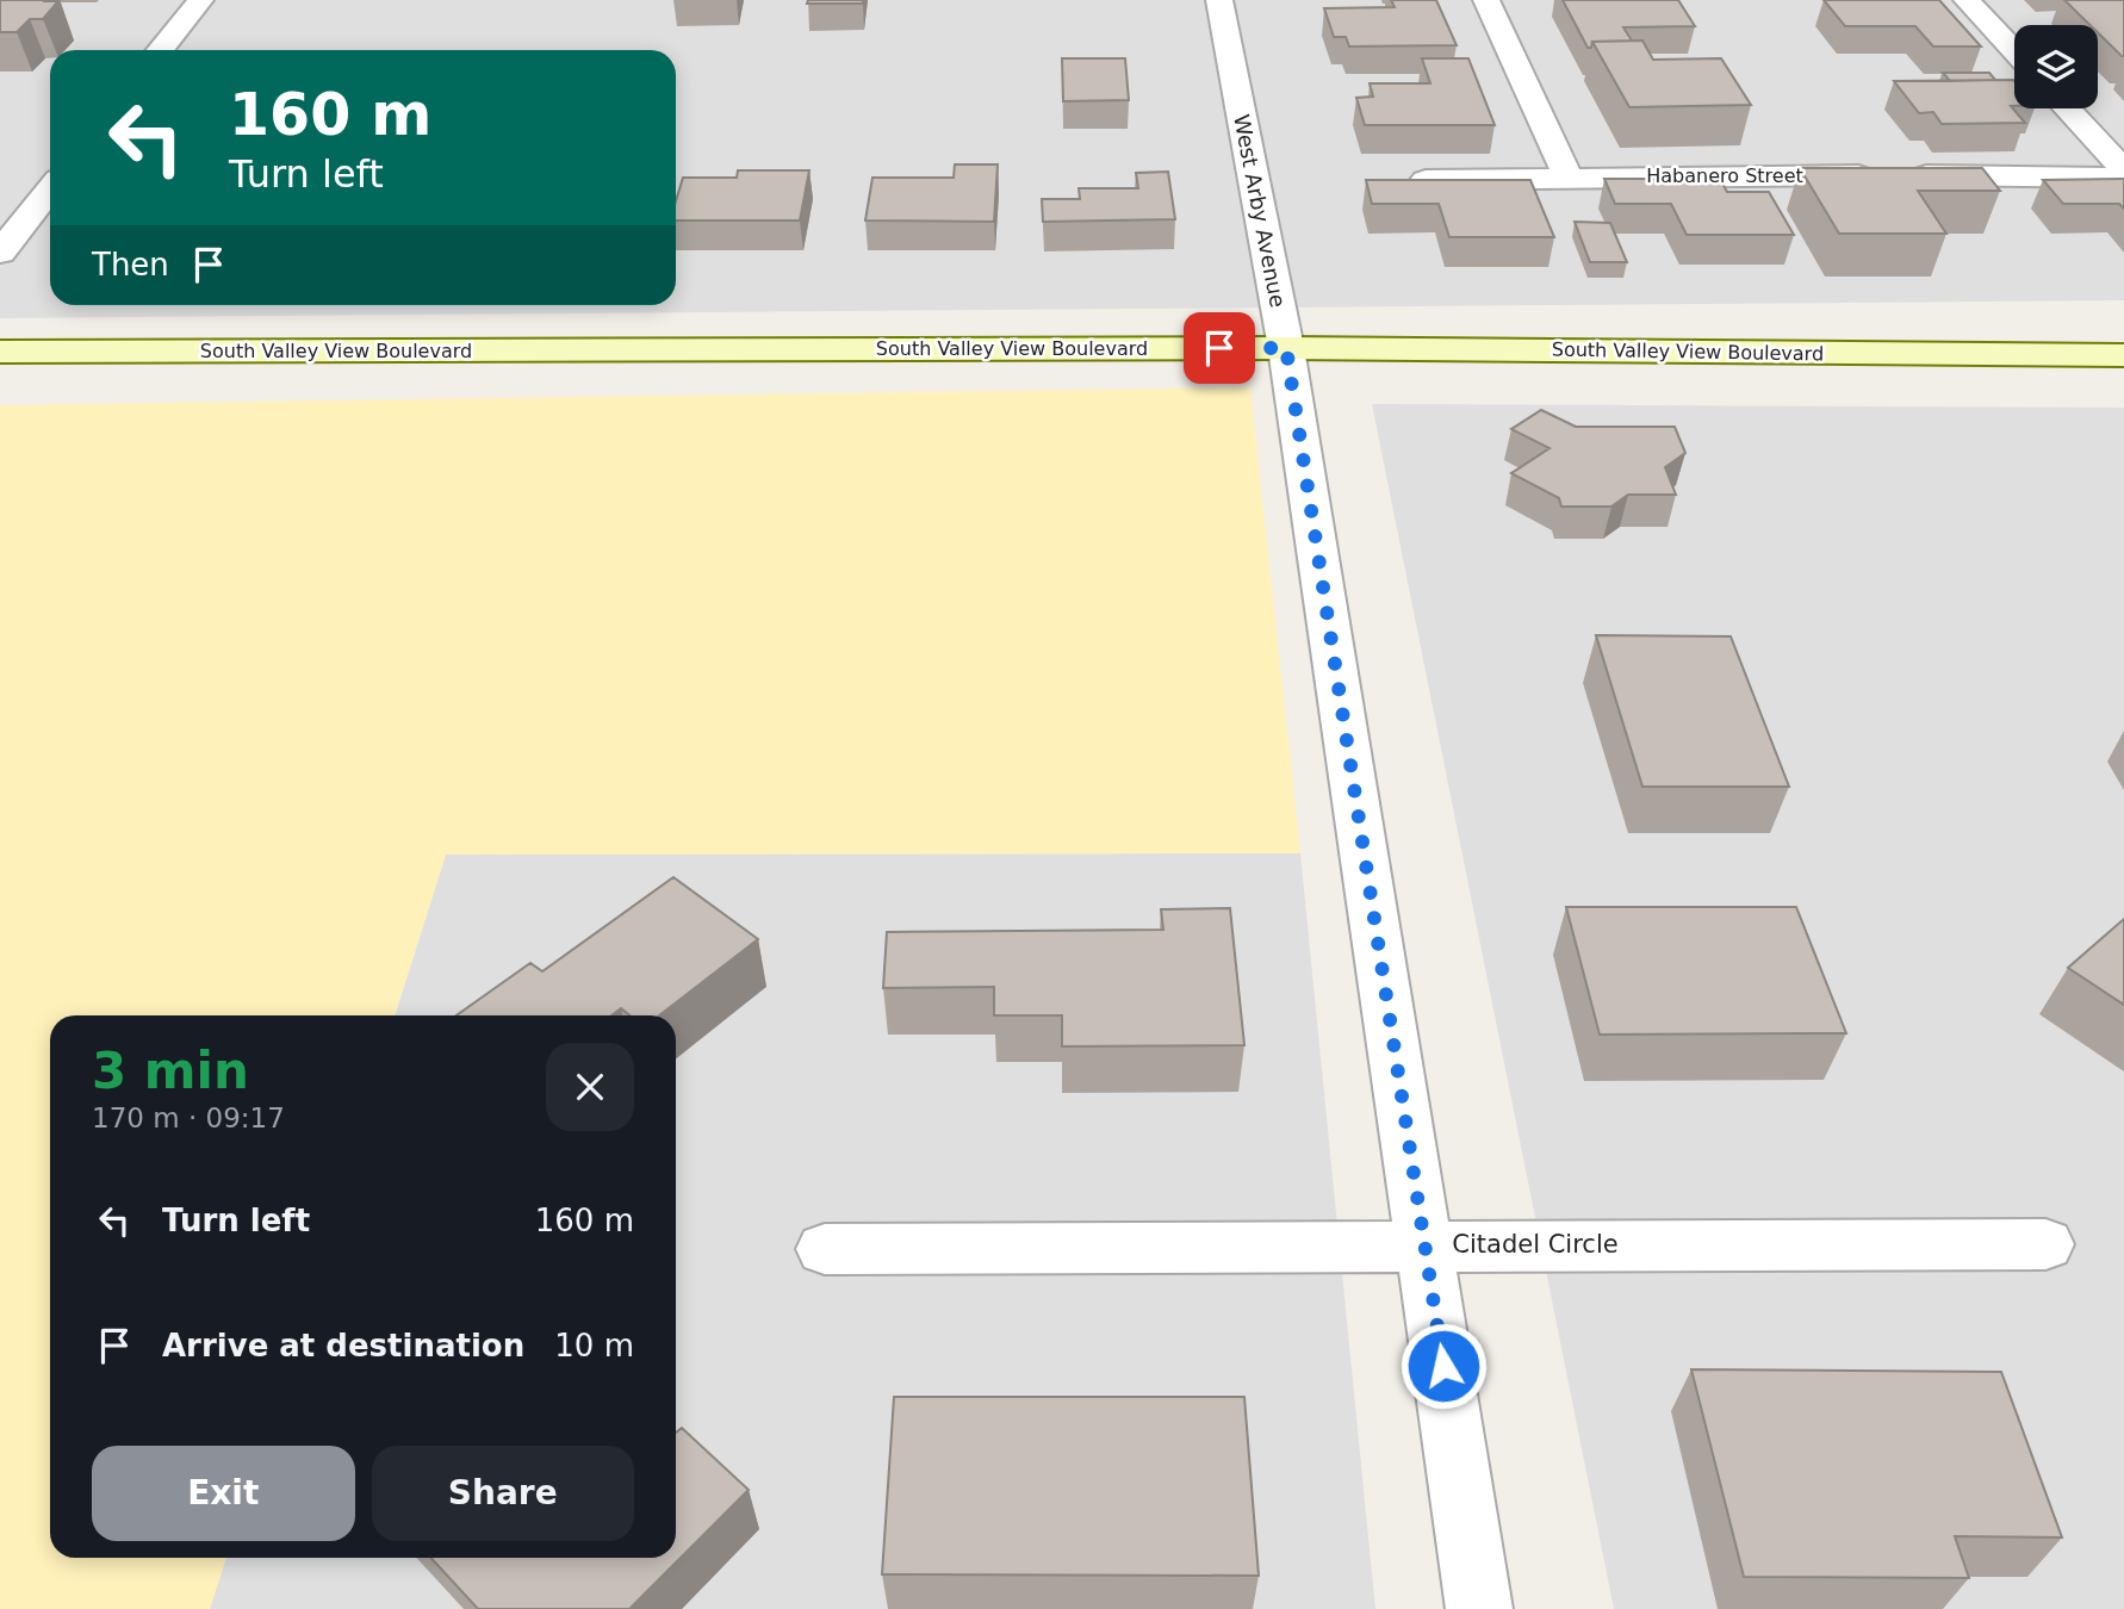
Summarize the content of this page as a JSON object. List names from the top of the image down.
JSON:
{
  "streets": {
    "main road": ["South Valley View Boulevard"],
    "street": ["Habanero Street", "West Arby Avenue", "Citadel Circle"]
  },
  "crossings": [
    ["West Arby Avenue", "South Valley View Boulevard"],
    ["West Arby Avenue", "Citadel Circle"]
  ],
  "page": {
    "turn": ["160 m", "Turn left"],
    "then": "Then",
    "heading": ["3 min", "170 m · 09:17"],
    "list": [
      {
        "name": "Turn left",
        "value": "160 m"
      },
      {
        "name": "Arrive at destination",
        "value": "10 m"
      }
    ],
    "buttons": ["Exit", "Share"]
  }
}
